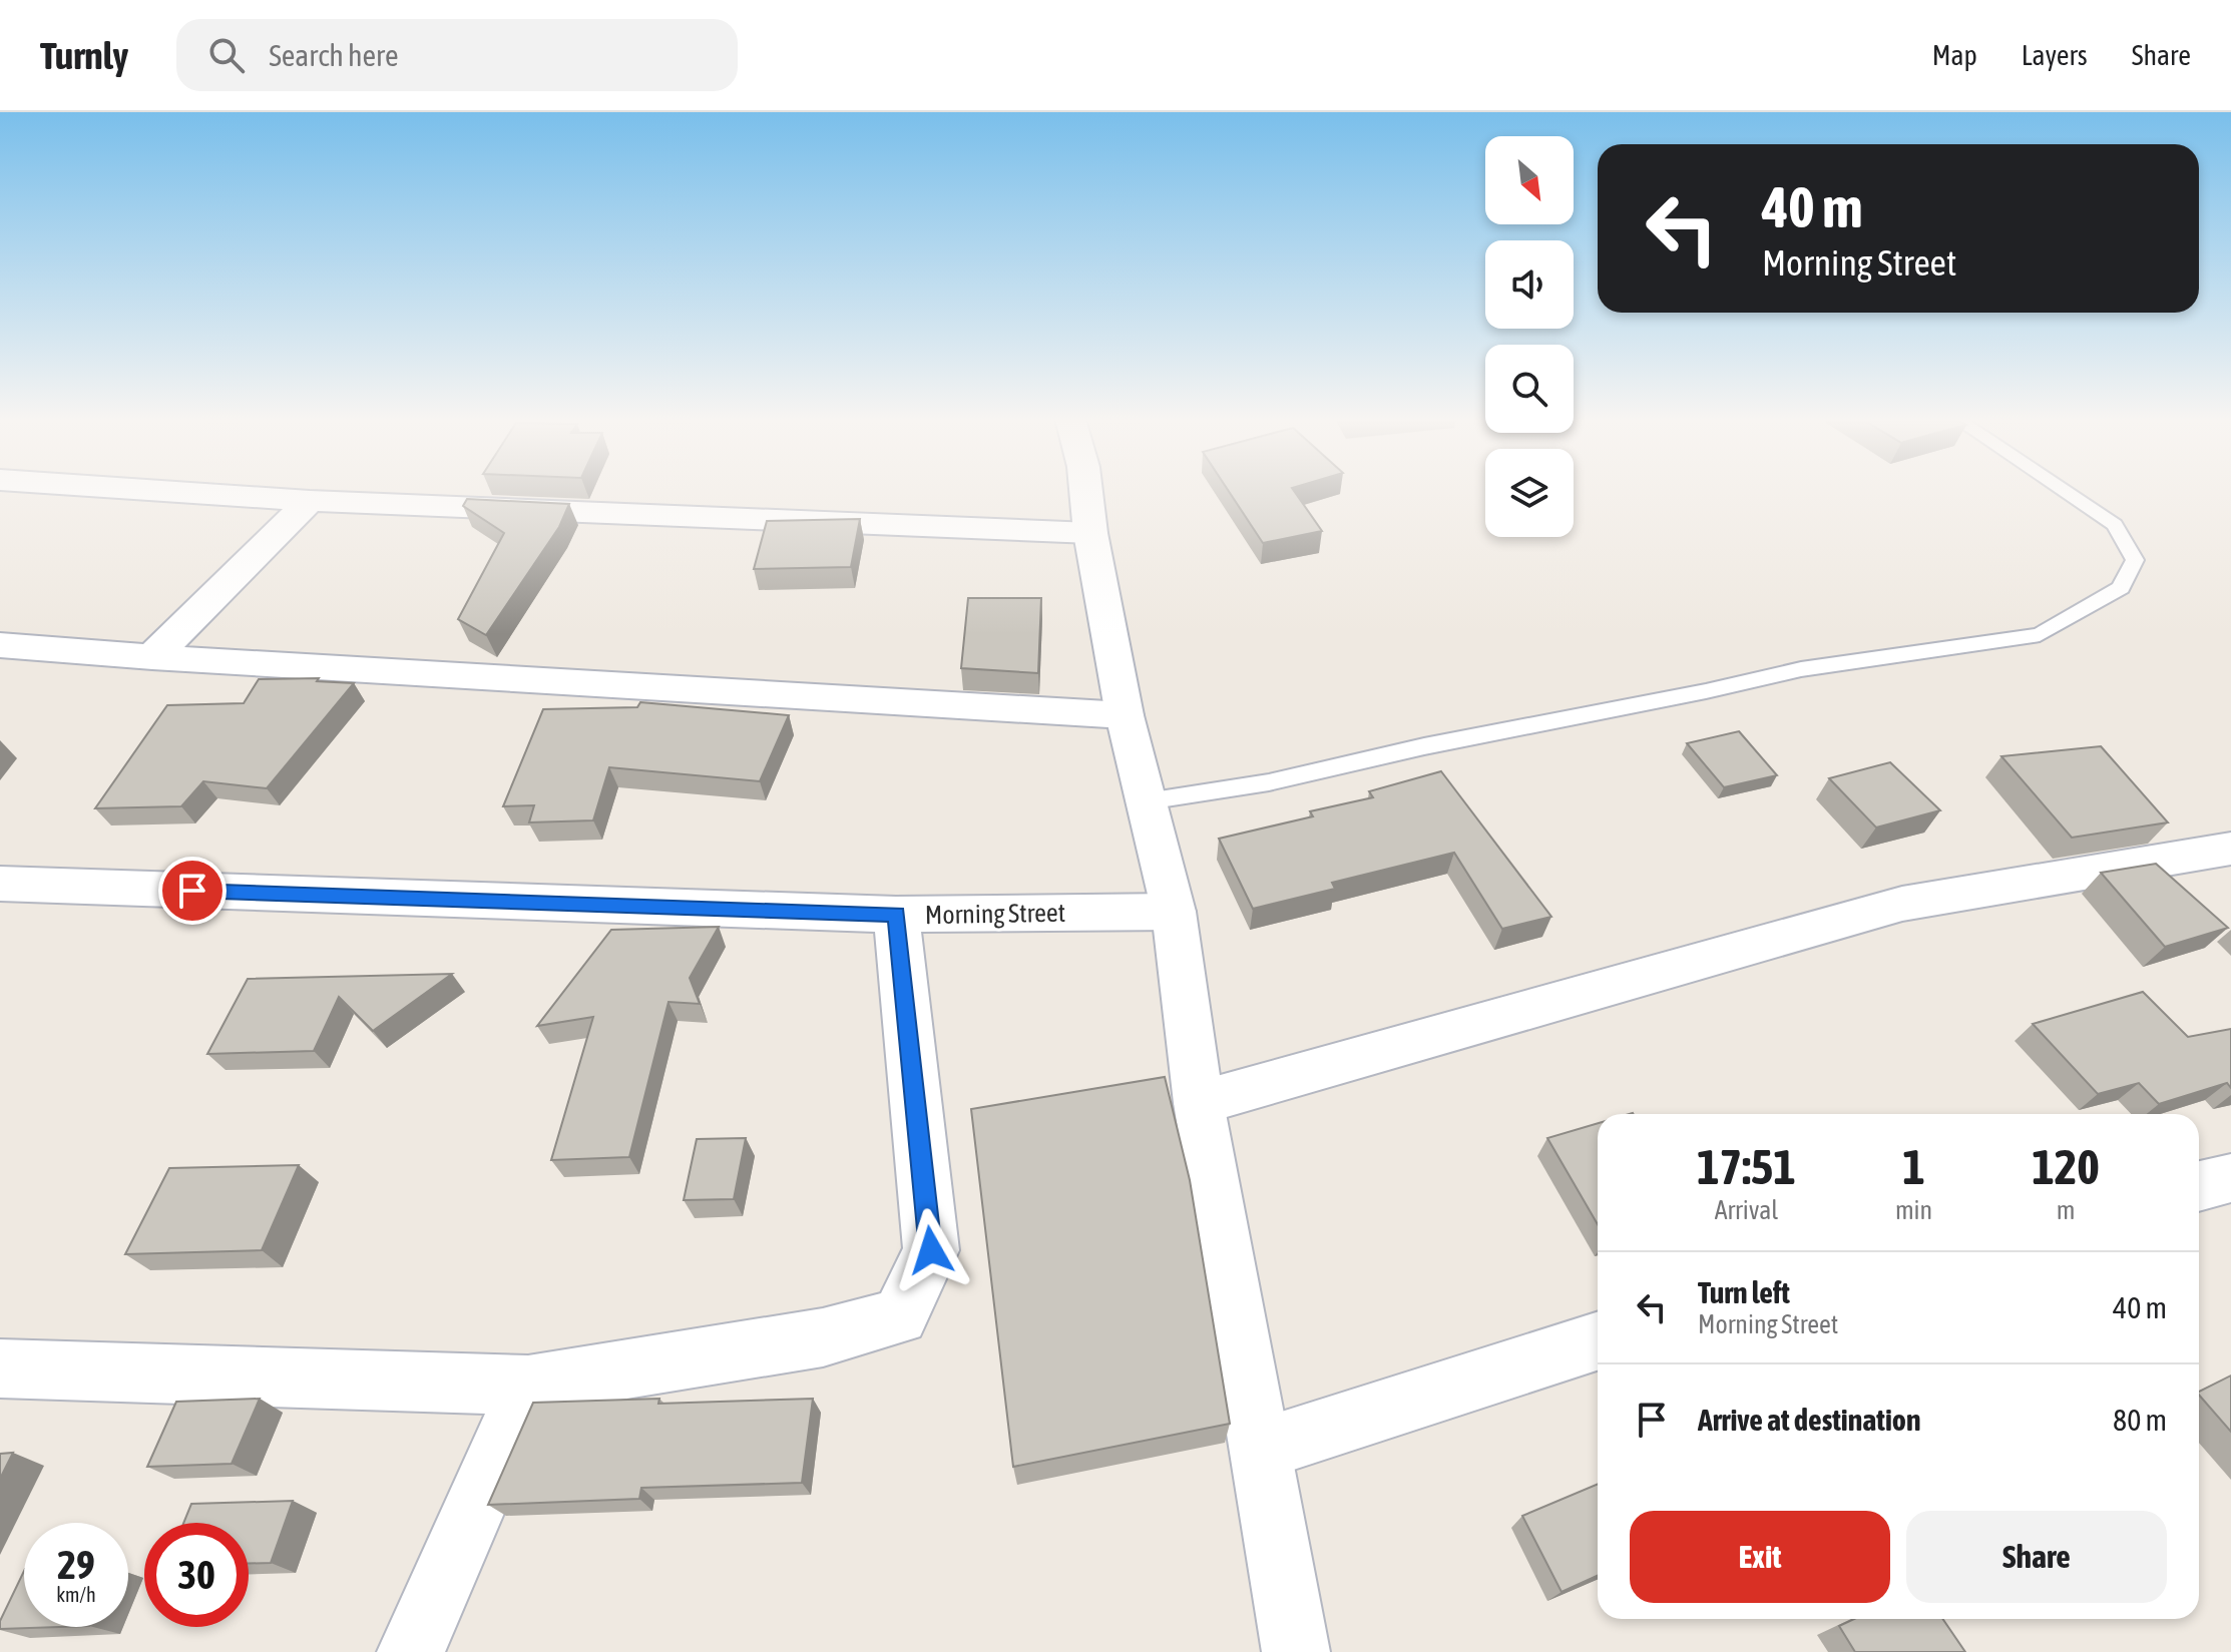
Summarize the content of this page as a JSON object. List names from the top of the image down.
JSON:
{
  "streets": {
    "street": ["Morning Street"]
  },
  "north": "bottom right",
  "page": {
    "header": "Turnly",
    "search": "Search here",
    "nav": ["Map", "Layers", "Share"],
    "turn": ["40 m", "Morning Street"],
    "eta": [
      "17:51",
      "Arrival",
      "1",
      "min",
      "120",
      "m"
    ],
    "list": [
      {
        "name": "Turn left",
        "note": "Morning Street",
        "value": "40 m"
      },
      {
        "name": "Arrive at destination",
        "value": "80 m"
      }
    ],
    "buttons": ["Exit", "Share"],
    "speed": "29 km/h",
    "limit": "30"
  }
}
